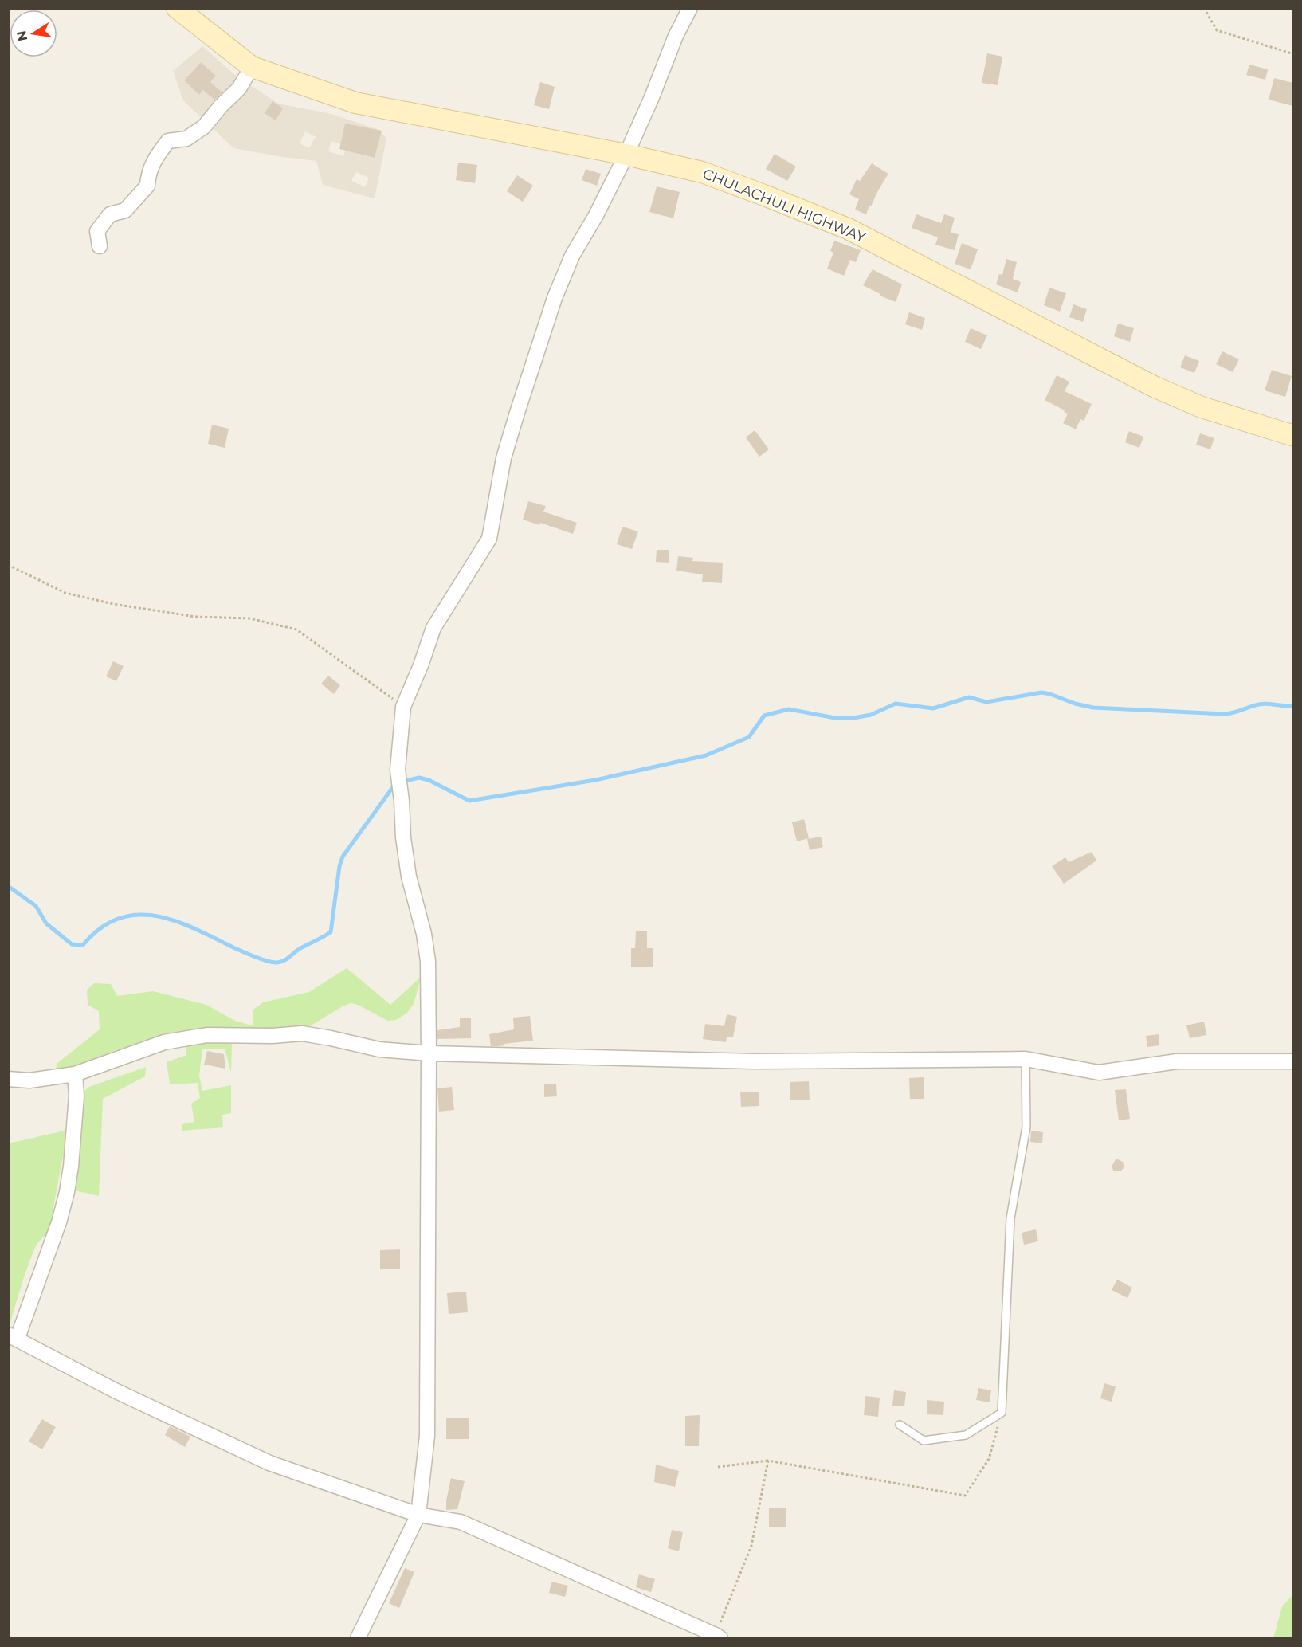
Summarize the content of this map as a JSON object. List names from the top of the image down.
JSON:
{
  "streets": {
    "street": ["CHULACHULI HIGHWAY"]
  },
  "north": "left"
}
